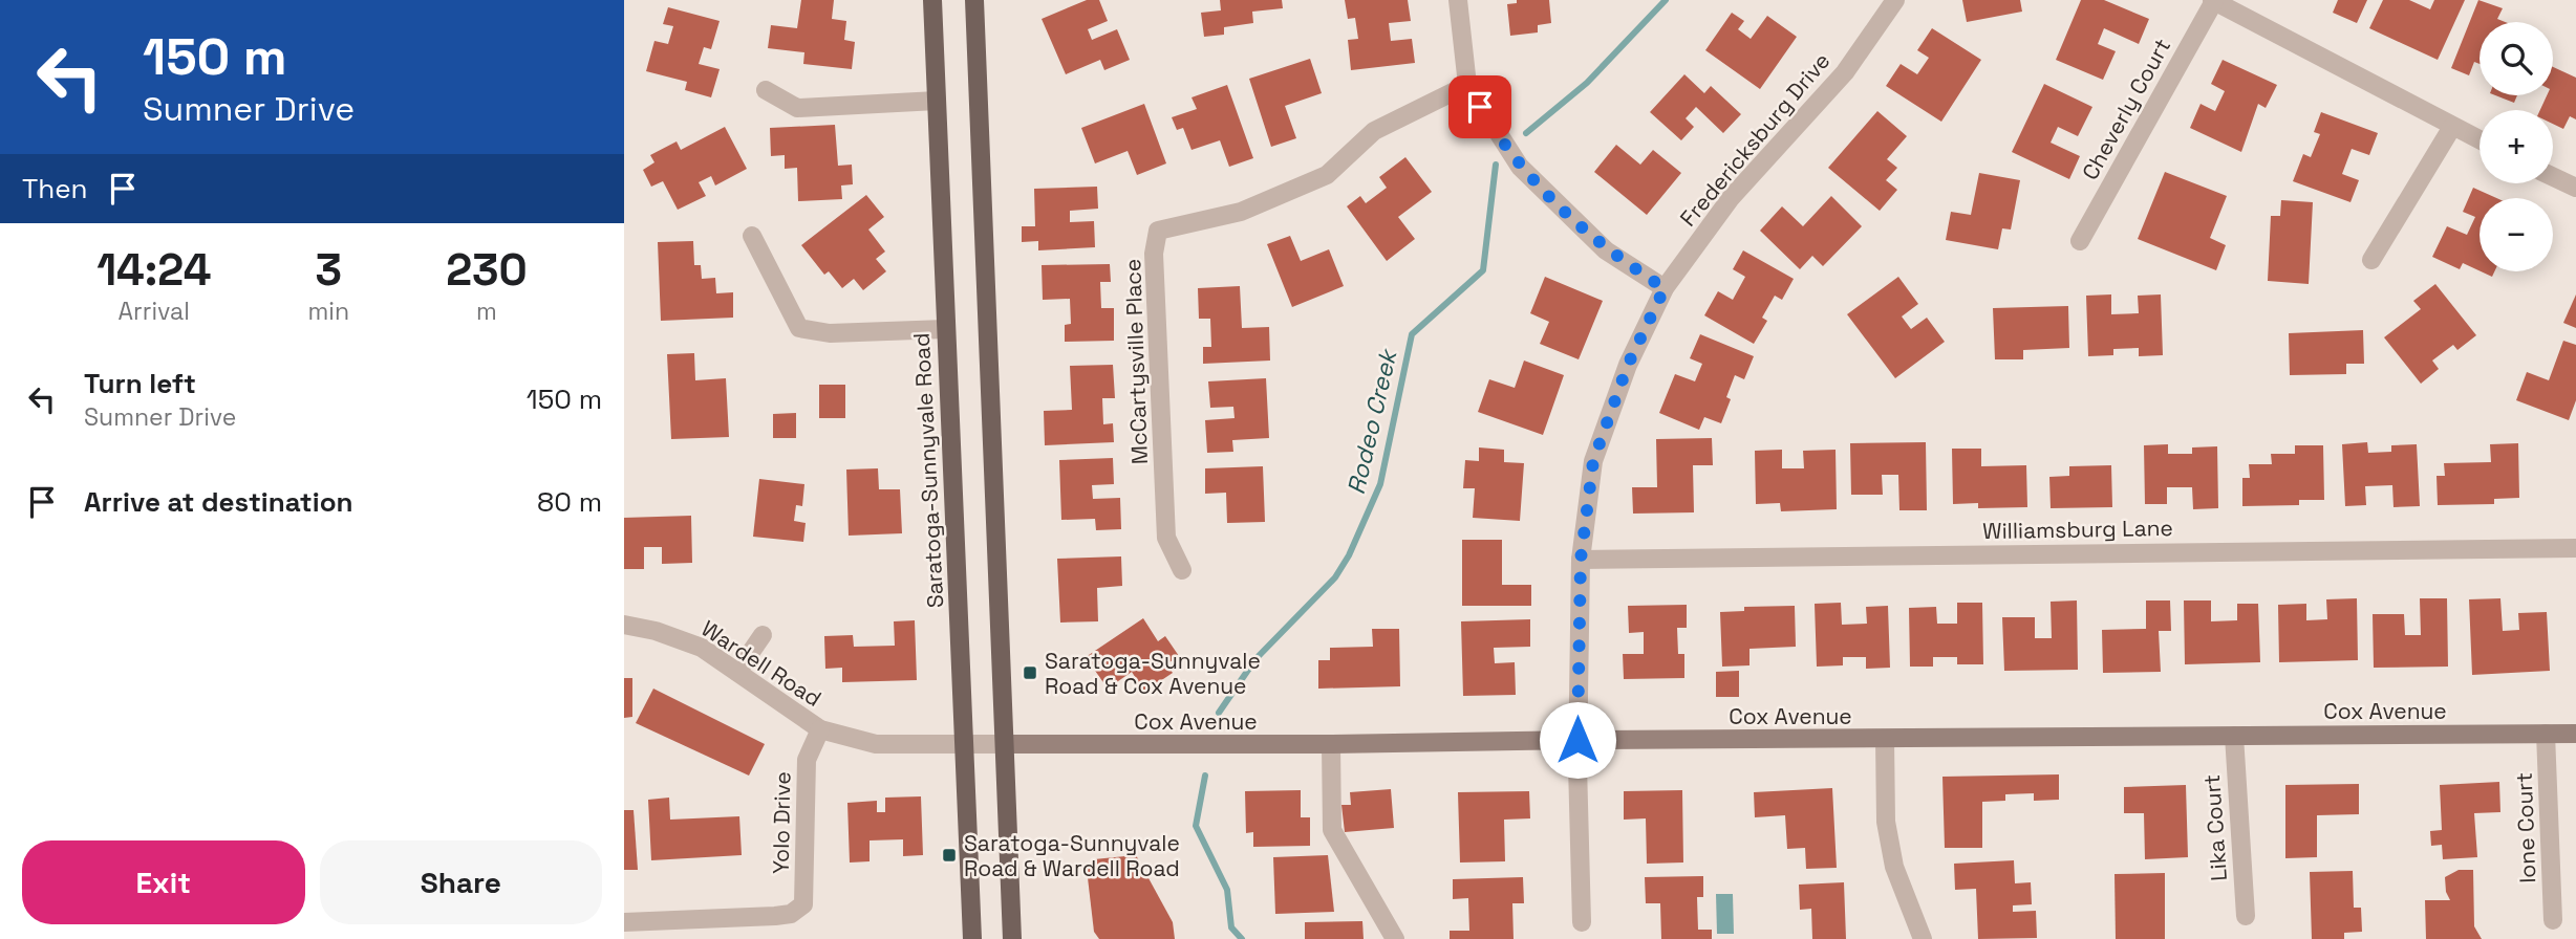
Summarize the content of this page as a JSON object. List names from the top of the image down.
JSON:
{
  "streets": {
    "main road": ["Saratoga-Sunnyvale Road", "Cox Avenue"],
    "street": [
      "Cheverly Court",
      "Fredericksburg Drive",
      "McCartysville Place",
      "Williamsburg Lane",
      "Wardell Road",
      "Yolo Drive",
      "Lika Court",
      "Ione Court"
    ]
  },
  "crossings": [
    ["Fredericksburg Drive", "Williamsburg Lane"],
    ["Fredericksburg Drive", "Cox Avenue"],
    ["Saratoga-Sunnyvale Road", "Wardell Road"],
    ["Wardell Road", "Cox Avenue"],
    ["Wardell Road", "Yolo Drive"],
    ["Cox Avenue", "Lika Court"],
    ["Cox Avenue", "Ione Court"]
  ],
  "water": ["Rodeo Creek"],
  "places": {
    "transit": ["Saratoga-Sunnyvale Road & Cox Avenue", "Saratoga-Sunnyvale Road & Wardell Road"]
  },
  "page": {
    "turn": ["150 m", "Sumner Drive"],
    "map_buttons": ["+", "−"],
    "then": "Then",
    "eta": [
      "14:24",
      "Arrival",
      "3",
      "min",
      "230",
      "m"
    ],
    "list": [
      {
        "name": "Turn left",
        "note": "Sumner Drive",
        "value": "150 m"
      },
      {
        "name": "Arrive at destination",
        "value": "80 m"
      }
    ],
    "buttons": ["Exit", "Share"]
  }
}
